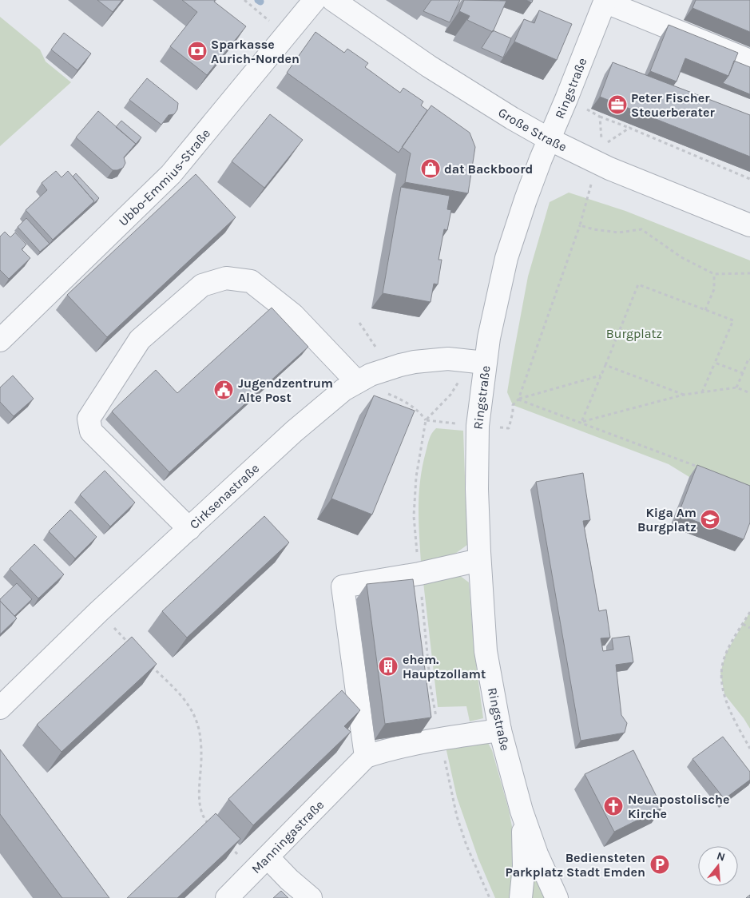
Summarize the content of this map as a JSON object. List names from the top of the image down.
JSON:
{
  "streets": {
    "street": [
      "Ringstraße",
      "Große Straße",
      "Ubbo-Emmius-Straße",
      "Cirksenastraße",
      "Manningastraße"
    ]
  },
  "crossings": [
    ["Ringstraße", "Große Straße"],
    ["Ringstraße", "Cirksenastraße"]
  ],
  "parks": ["Burgplatz"],
  "places": {
    "bank": ["Sparkasse Aurich-Norden"],
    "office": ["Peter Fischer Steuerberater"],
    "shop": ["dat Backboord"],
    "public building": ["Jugendzentrum Alte Post"],
    "school or university": ["Kiga Am Burgplatz"],
    "building": ["ehem. Hauptzollamt"],
    "church": ["Neuapostolische Kirche"],
    "parking": ["Bediensteten Parkplatz Stadt Emden"]
  },
  "north": "top"
}
